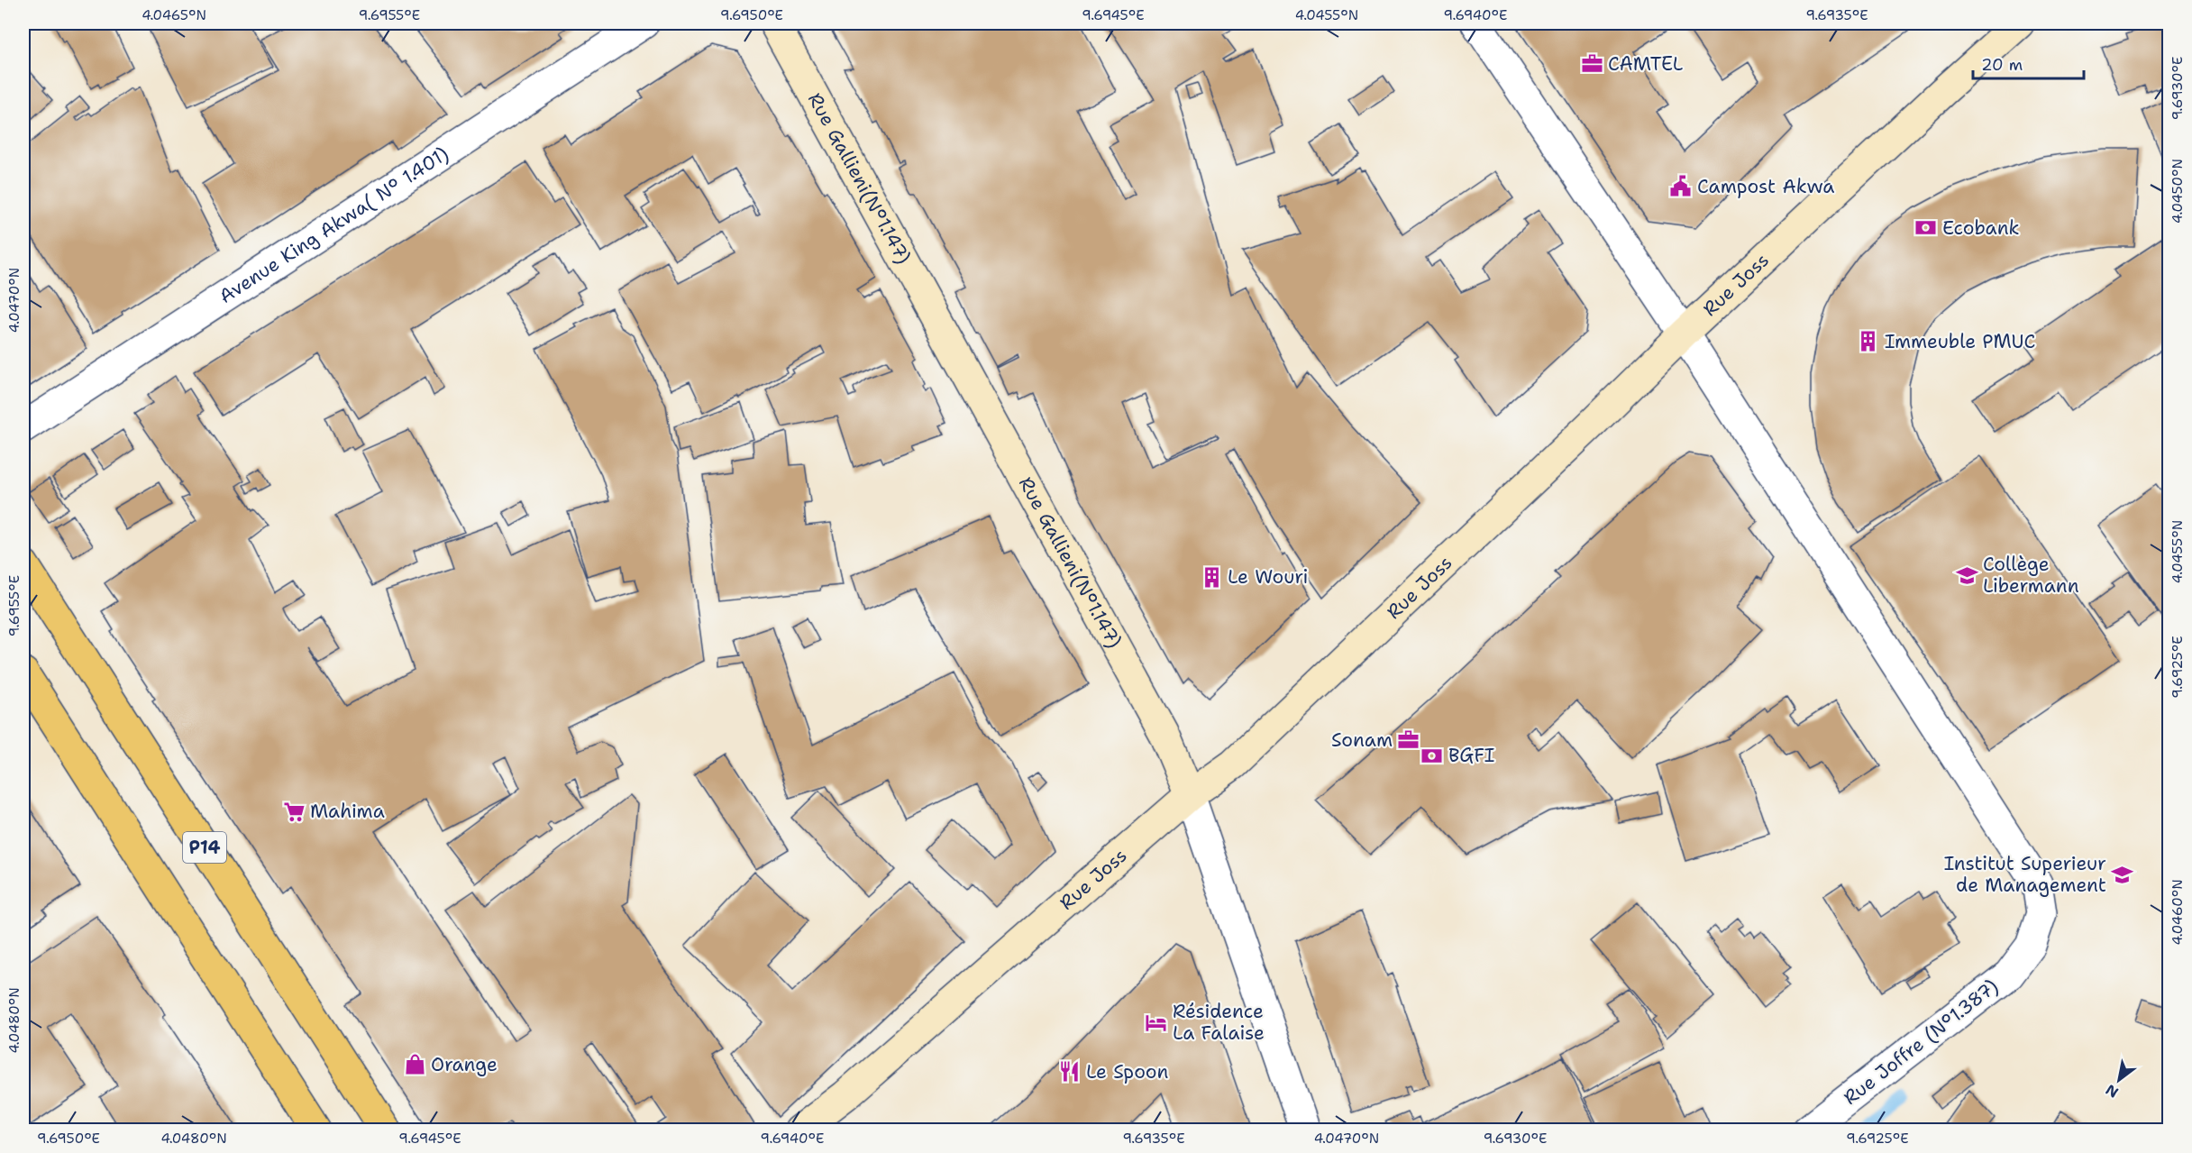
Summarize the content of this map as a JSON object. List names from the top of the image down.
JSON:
{
  "streets": {
    "main road": ["Rue Gallieni(N°1.147)", "Rue Joss", "P14"],
    "street": ["Avenue King Akwa( N° 1.401)", "Rue Joffre (N°1.387)"]
  },
  "crossings": [
    ["Rue Gallieni(N°1.147)", "Rue Joss"],
    ["Rue Joss", "Rue Joffre (N°1.387)"]
  ],
  "places": {
    "office": ["CAMTEL", "Sonam"],
    "public building": ["Campost Akwa"],
    "bank": ["Ecobank", "BGFI"],
    "building": ["Immeuble PMUC", "Le Wouri"],
    "school or university": ["Collège Libermann", "Institut Superieur de Management"],
    "supermarket": ["Mahima"],
    "hotel": ["Résidence La Falaise"],
    "shop": ["Orange"],
    "restaurant": ["Le Spoon"]
  },
  "scale_bar": "20 m",
  "north": "bottom left",
  "coordinates": [
    "4.0465°N",
    "9.6955°E",
    "9.6950°E",
    "9.6945°E",
    "4.0455°N",
    "9.6940°E",
    "9.6935°E",
    "9.6930°E",
    "4.0450°N",
    "4.0470°N",
    "9.6925°E",
    "4.0460°N",
    "4.0480°N"
  ]
}
